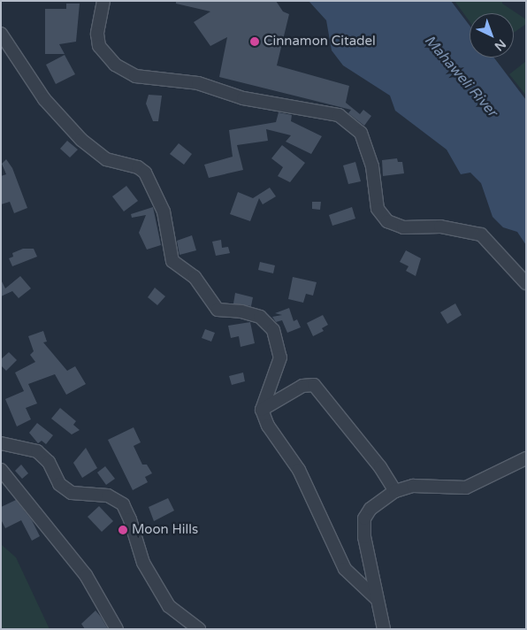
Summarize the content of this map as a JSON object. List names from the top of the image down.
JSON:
{
  "water": ["Mahaweli River"],
  "places": ["Cinnamon Citadel", "Moon Hills"],
  "north": "bottom right"
}
